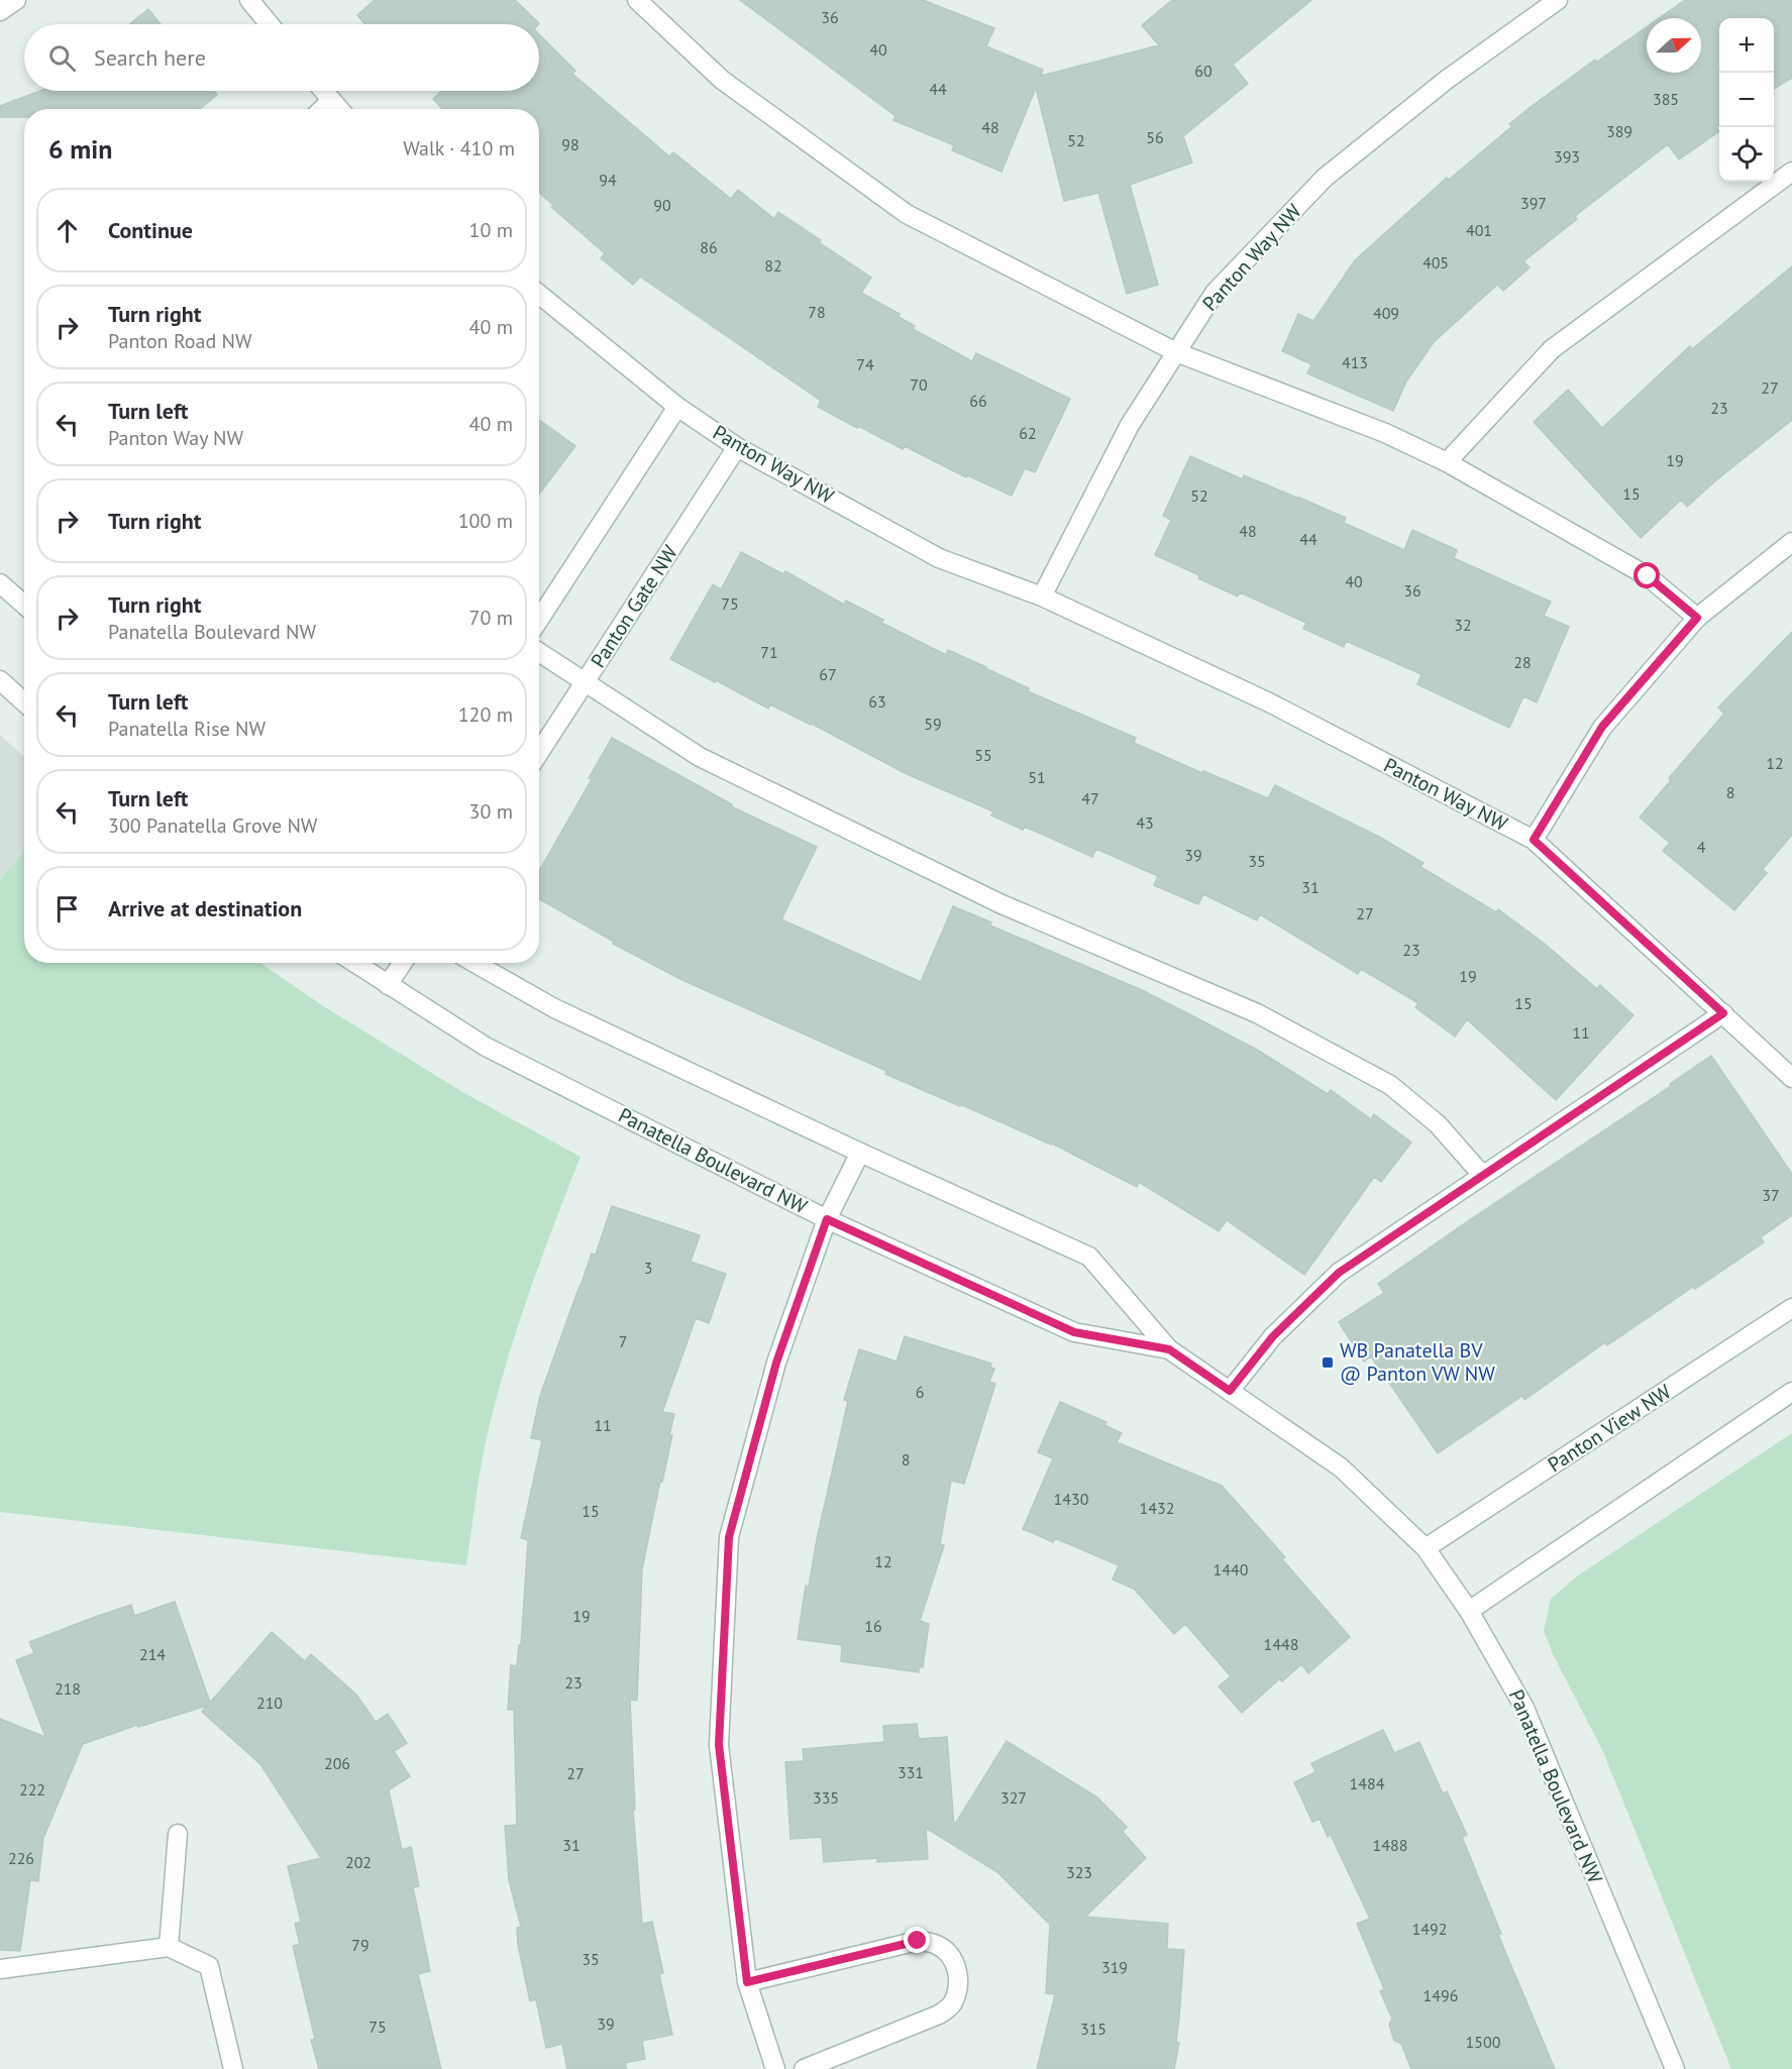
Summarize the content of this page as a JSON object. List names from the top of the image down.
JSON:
{
  "streets": {
    "street": [
      "Panton Way NW",
      "Panton Gate NW",
      "Panatella Boulevard NW",
      "Panton View NW"
    ]
  },
  "crossings": [
    ["Panton Way NW", "Panton Gate NW"],
    ["Panatella Boulevard NW", "Panton View NW"]
  ],
  "places": {
    "transit": ["WB Panatella BV @ Panton VW NW"]
  },
  "house_numbers": [
    "36",
    "40",
    "60",
    "44",
    "385",
    "48",
    "389",
    "56",
    "52",
    "98",
    "393",
    "94",
    "397",
    "90",
    "401",
    "86",
    "405",
    "82",
    "78",
    "409",
    "413",
    "74",
    "70",
    "27",
    "66",
    "23",
    "62",
    "19",
    "15",
    "52",
    "48",
    "44",
    "40",
    "36",
    "75",
    "32",
    "71",
    "28",
    "67",
    "63",
    "59",
    "55",
    "12",
    "51",
    "8",
    "47",
    "43",
    "4",
    "39",
    "35",
    "31",
    "27",
    "23",
    "19",
    "15",
    "11",
    "37",
    "3",
    "7",
    "6",
    "11",
    "8",
    "1430",
    "1432",
    "15",
    "12",
    "1440",
    "19",
    "16",
    "1448",
    "214",
    "23",
    "218",
    "210",
    "206",
    "331",
    "27",
    "1484",
    "222",
    "335",
    "327",
    "31",
    "1488",
    "226",
    "202",
    "323",
    "1492",
    "79",
    "35",
    "319",
    "1496",
    "39",
    "75",
    "315",
    "1500"
  ],
  "north": "right",
  "page": {
    "map_buttons": ["+", "−"],
    "search": "Search here",
    "heading": ["6 min", "Walk · 410 m"],
    "list": [
      ["Continue", "10 m"],
      ["Turn right", "Panton Road NW", "40 m"],
      ["Turn left", "Panton Way NW", "40 m"],
      ["Turn right", "100 m"],
      ["Turn right", "Panatella Boulevard NW", "70 m"],
      ["Turn left", "Panatella Rise NW", "120 m"],
      ["Turn left", "300 Panatella Grove NW", "30 m"],
      "Arrive at destination"
    ]
  }
}
